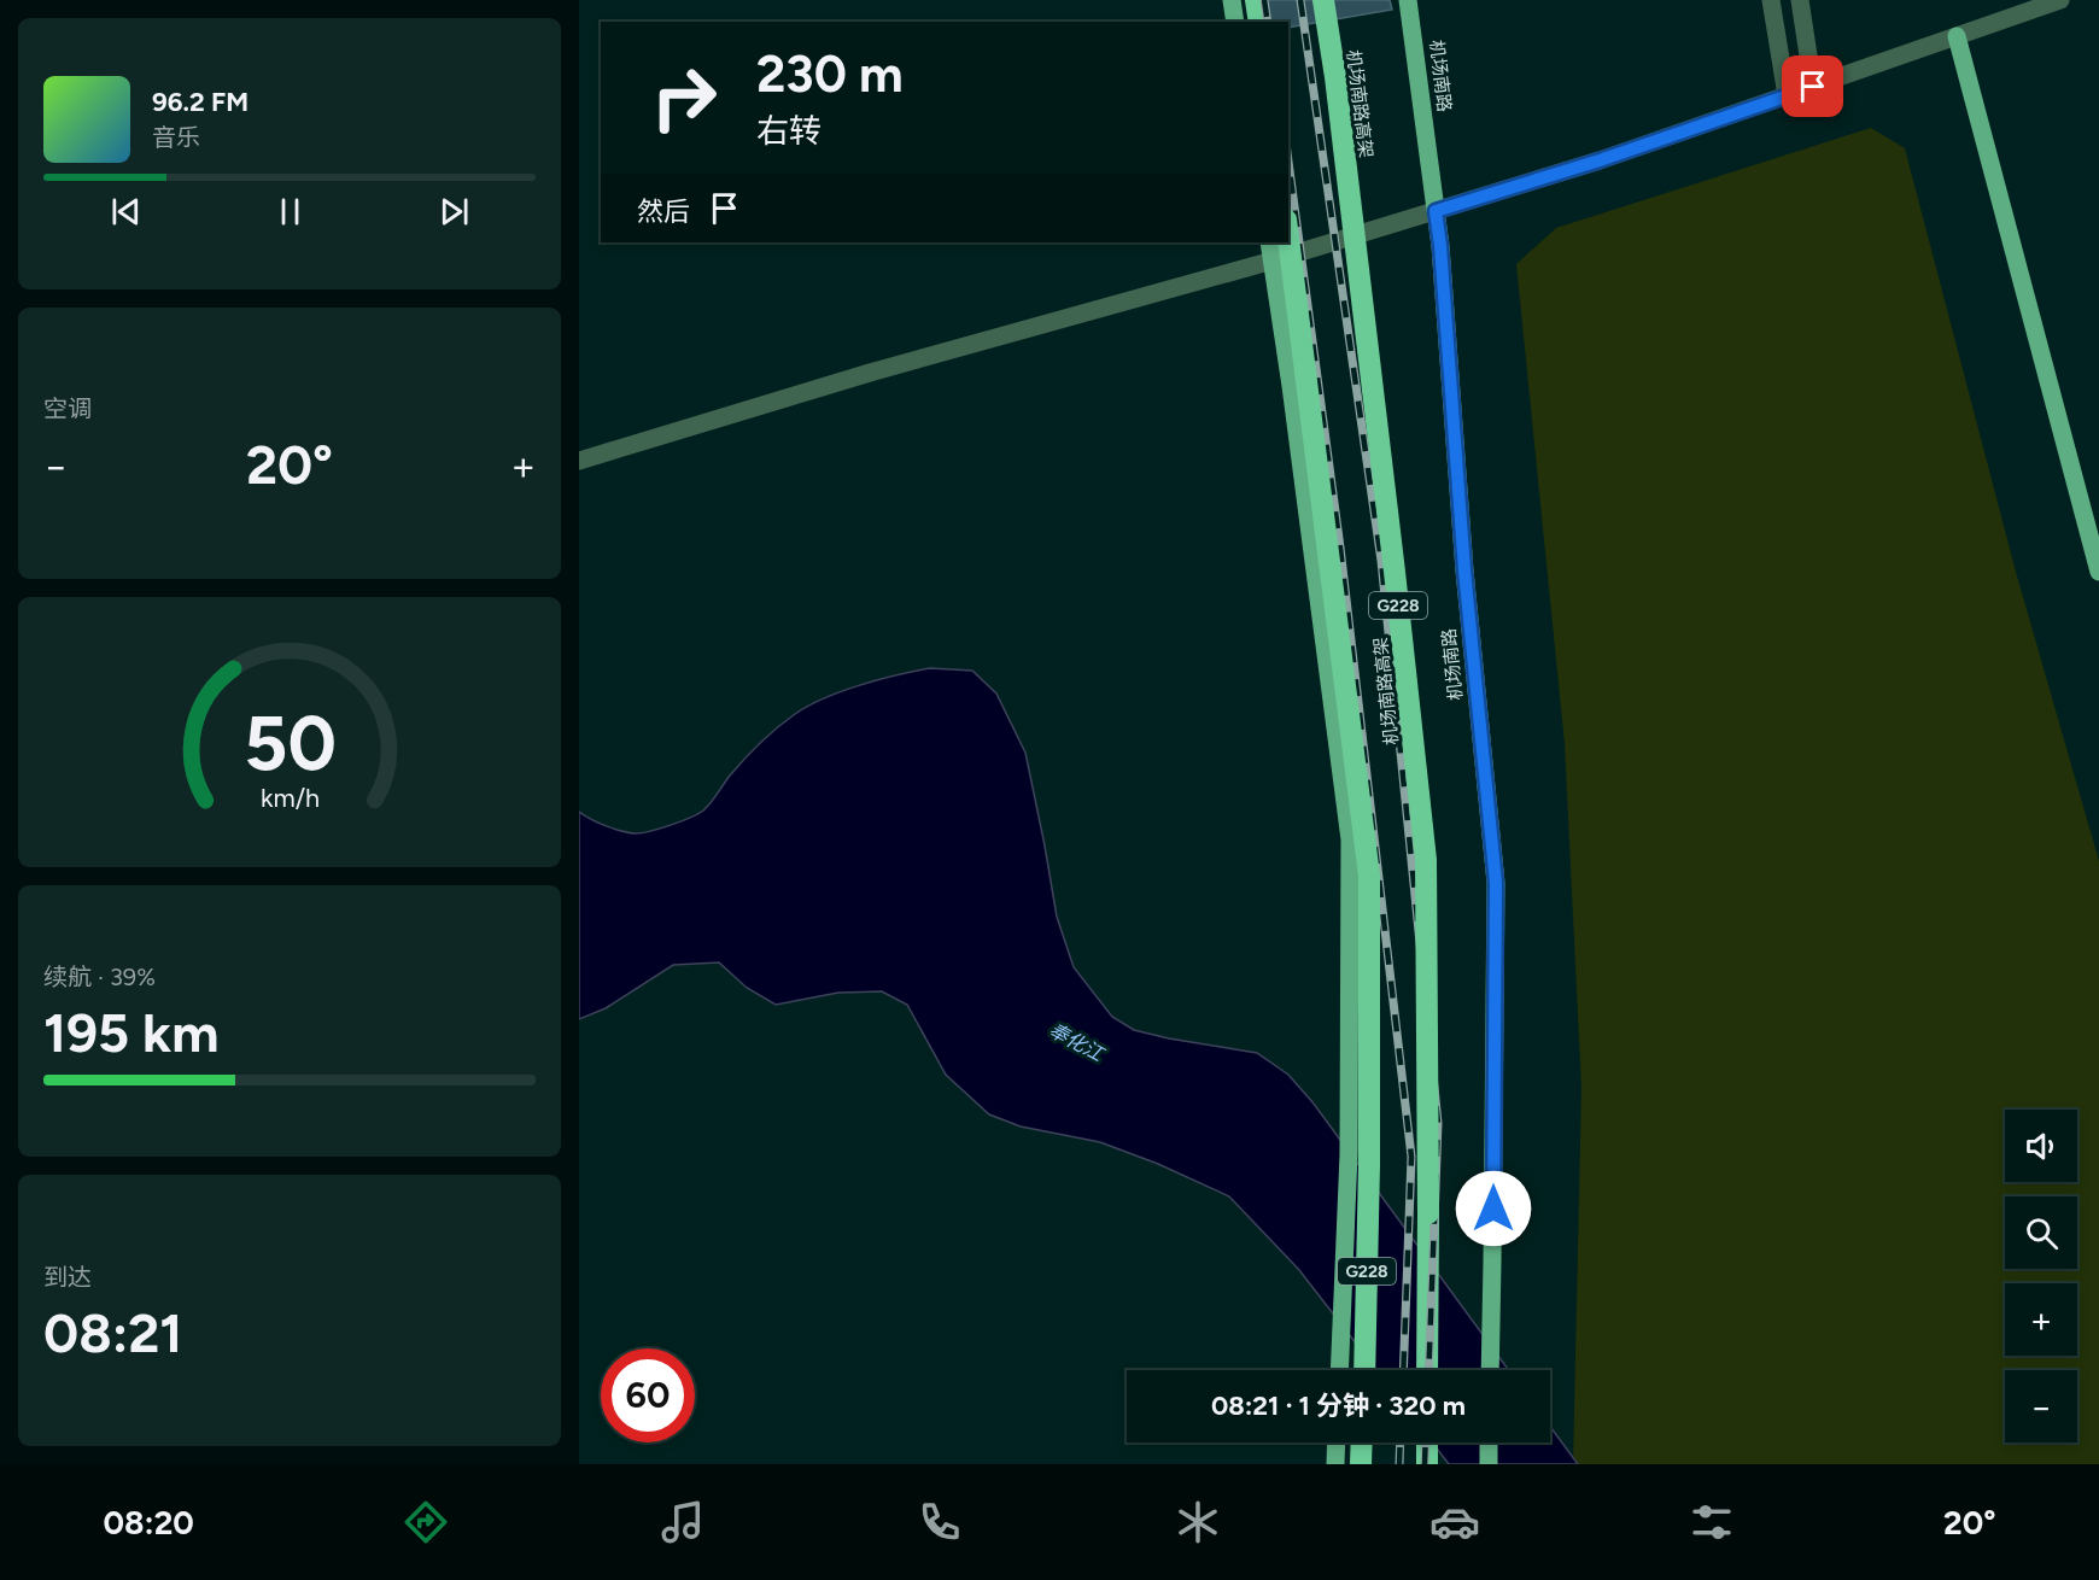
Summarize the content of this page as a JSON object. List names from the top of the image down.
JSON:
{
  "streets": {
    "highway": ["机场南路高架", "G228"],
    "main road": ["机场南路"]
  },
  "water": ["奉化江"],
  "page": {
    "turn": ["230 m", "右转"],
    "song": ["96.2 FM", "音乐"],
    "then": "然后",
    "tile": [
      "空调",
      ["续航 · 39%", "195 km"],
      ["到达", "08:21"]
    ],
    "heat": ["−", "20°", "+"],
    "map_buttons": ["+", "−"],
    "limit": "60",
    "trip": "08:21 · 1 分钟 · 320 m",
    "tabs": ["08:20", "20°"],
    "gauge": ["50", "km/h"]
  }
}
